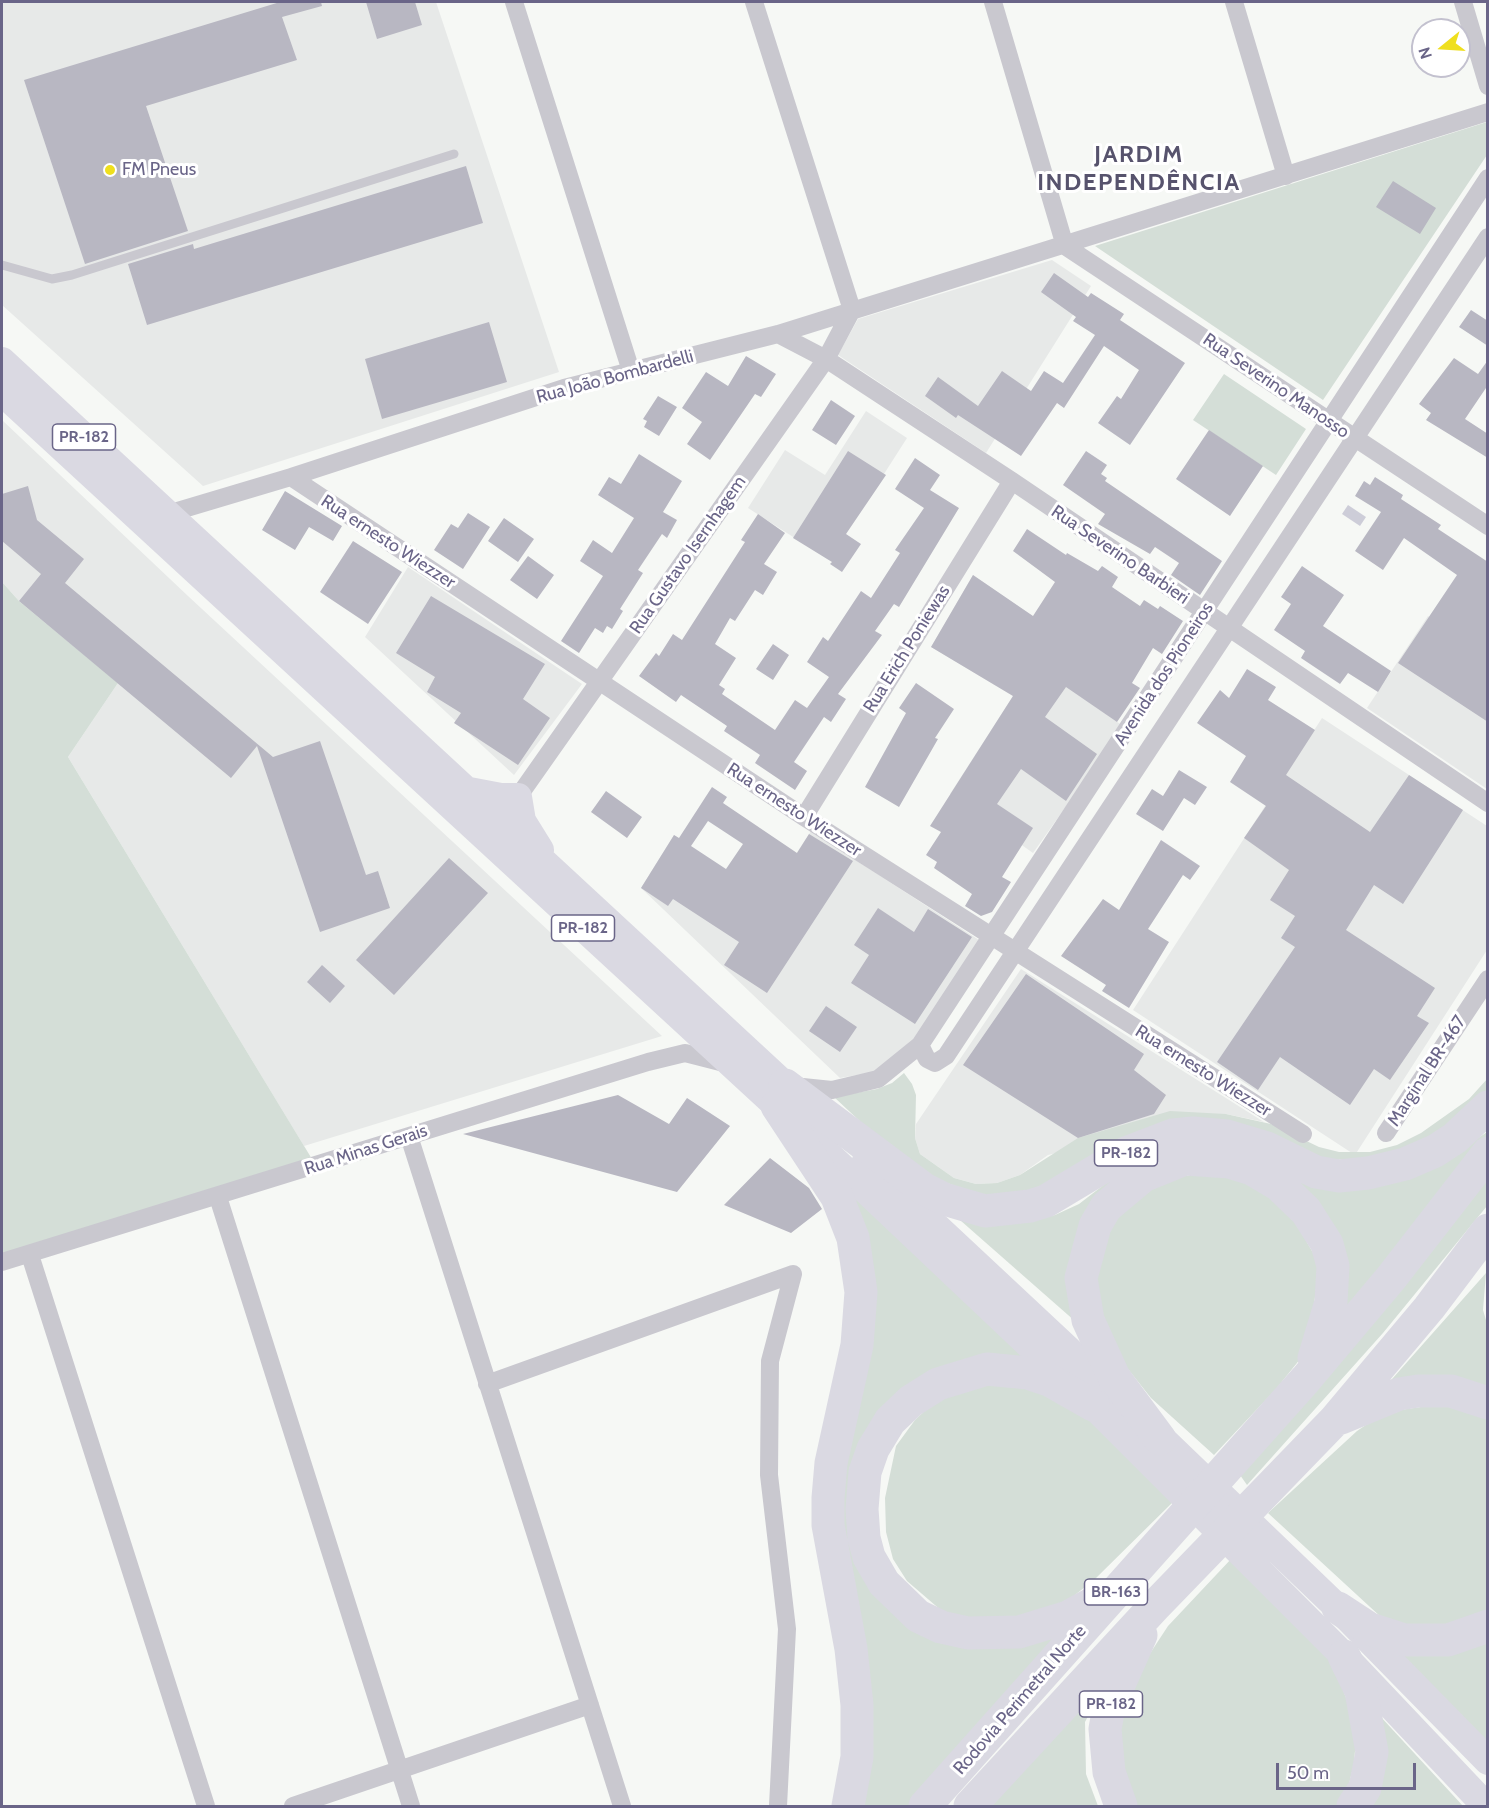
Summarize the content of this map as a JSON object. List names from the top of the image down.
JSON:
{
  "streets": {
    "highway": ["PR-182", "BR-163", "Rodovia Perimetral Norte"],
    "street": [
      "Rua João Bombardelli",
      "Rua Severino Manosso",
      "Rua ernesto Wiezzer",
      "Rua Gustavo Isernhagem",
      "Rua Severino Barbieri",
      "Rua Erich Poniewas",
      "Avenida dos Pioneiros",
      "Marginal BR-467",
      "Rua Minas Gerais"
    ]
  },
  "crossings": [
    ["Rua João Bombardelli", "Rua Severino Manosso"],
    ["Rua João Bombardelli", "PR-182"],
    ["Rua João Bombardelli", "Rua ernesto Wiezzer"],
    ["Rua João Bombardelli", "Rua Gustavo Isernhagem"],
    ["Rua João Bombardelli", "Rua Severino Barbieri"],
    ["Rua Severino Manosso", "Avenida dos Pioneiros"],
    ["PR-182", "Avenida dos Pioneiros"],
    ["PR-182", "Rua Minas Gerais"],
    ["PR-182", "Rodovia Perimetral Norte"],
    ["Rua ernesto Wiezzer", "Rua Gustavo Isernhagem"],
    ["Rua ernesto Wiezzer", "Rua Erich Poniewas"],
    ["Rua ernesto Wiezzer", "Avenida dos Pioneiros"],
    ["Rua Gustavo Isernhagem", "Rua Severino Barbieri"],
    ["Rua Severino Barbieri", "Rua Erich Poniewas"],
    ["Rua Severino Barbieri", "Avenida dos Pioneiros"],
    ["BR-163", "Rodovia Perimetral Norte"]
  ],
  "districts": ["JARDIM INDEPENDÊNCIA"],
  "places": ["FM Pneus"],
  "scale_bar": "50 m",
  "north": "left"
}
